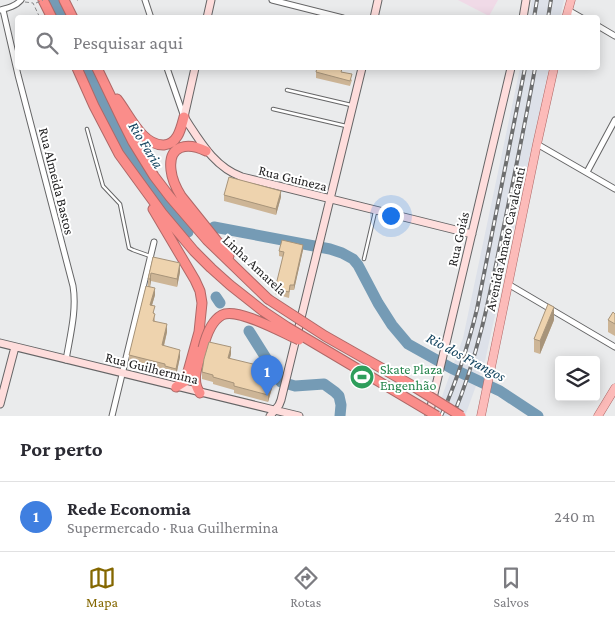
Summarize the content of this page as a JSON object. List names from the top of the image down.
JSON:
{
  "streets": {
    "highway": ["Linha Amarela"],
    "main road": ["Avenida Amaro Cavalcanti"],
    "street": [
      "Rua Guineza",
      "Rua Almeida Bastos",
      "Rua Goiás",
      "Rua Guilhermina"
    ]
  },
  "crossings": [
    ["Rua Guineza", "Rua Goiás"],
    ["Rua Almeida Bastos", "Rua Guilhermina"]
  ],
  "water": ["Rio Faria", "Rio dos Frangos"],
  "places": {
    "sports": ["Skate Plaza Engenhão"]
  },
  "page": {
    "search": "Pesquisar aqui",
    "pins": "1",
    "heading": "Por perto",
    "list": [
      {
        "mark": "1",
        "name": "Rede Economia",
        "note": "Supermercado · Rua Guilhermina",
        "value": "240 m"
      }
    ],
    "nav": ["Mapa", "Rotas", "Salvos"]
  }
}
